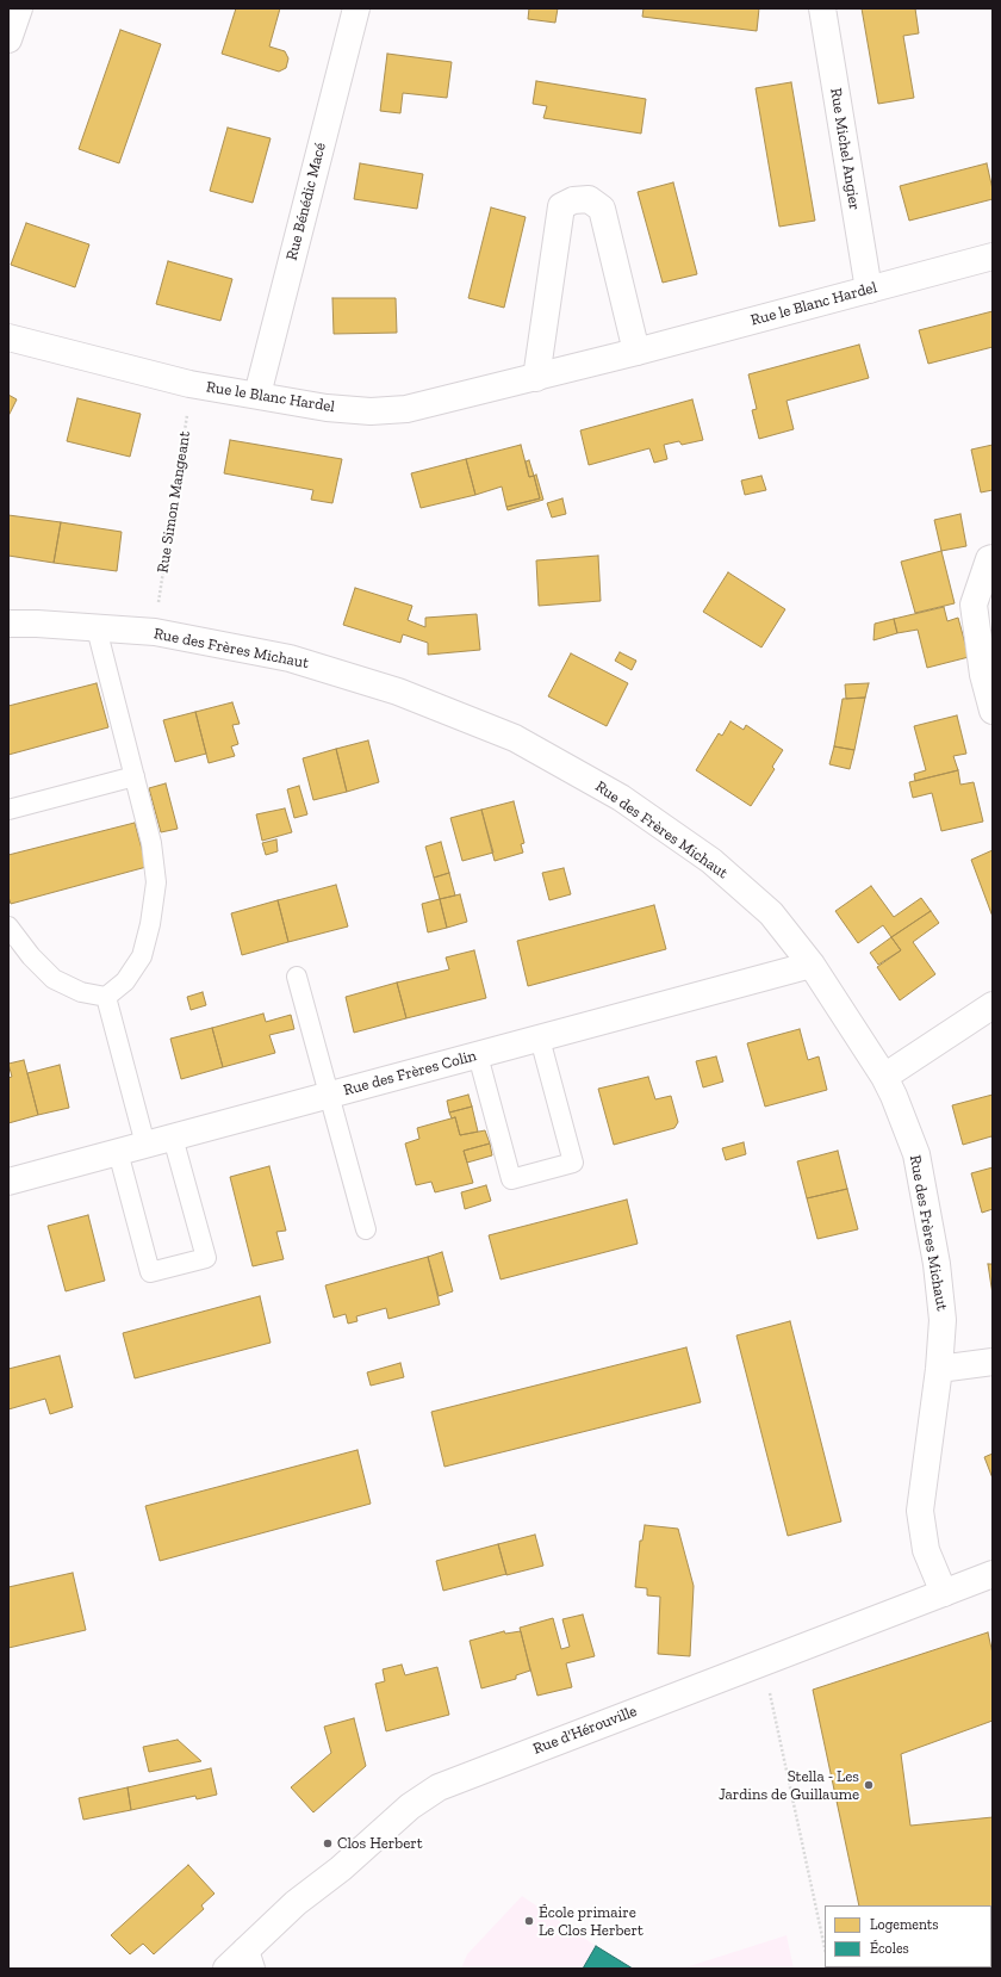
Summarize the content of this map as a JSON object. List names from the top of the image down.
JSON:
{
  "streets": {
    "street": [
      "Rue Michel Angier",
      "Rue Bénédic Macé",
      "Rue le Blanc Hardel",
      "Rue des Frères Michaut",
      "Rue des Frères Colin",
      "Rue d'Hérouville"
    ],
    "path": ["Rue Simon Mangeant"]
  },
  "crossings": [
    ["Rue Michel Angier", "Rue le Blanc Hardel"],
    ["Rue Bénédic Macé", "Rue le Blanc Hardel"],
    ["Rue des Frères Michaut", "Rue des Frères Colin"],
    ["Rue des Frères Michaut", "Rue d'Hérouville"]
  ],
  "places": ["Stella - Les Jardins de Guillaume", "Clos Herbert", "École primaire Le Clos Herbert"],
  "legend": ["Logements", "Écoles"]
}
